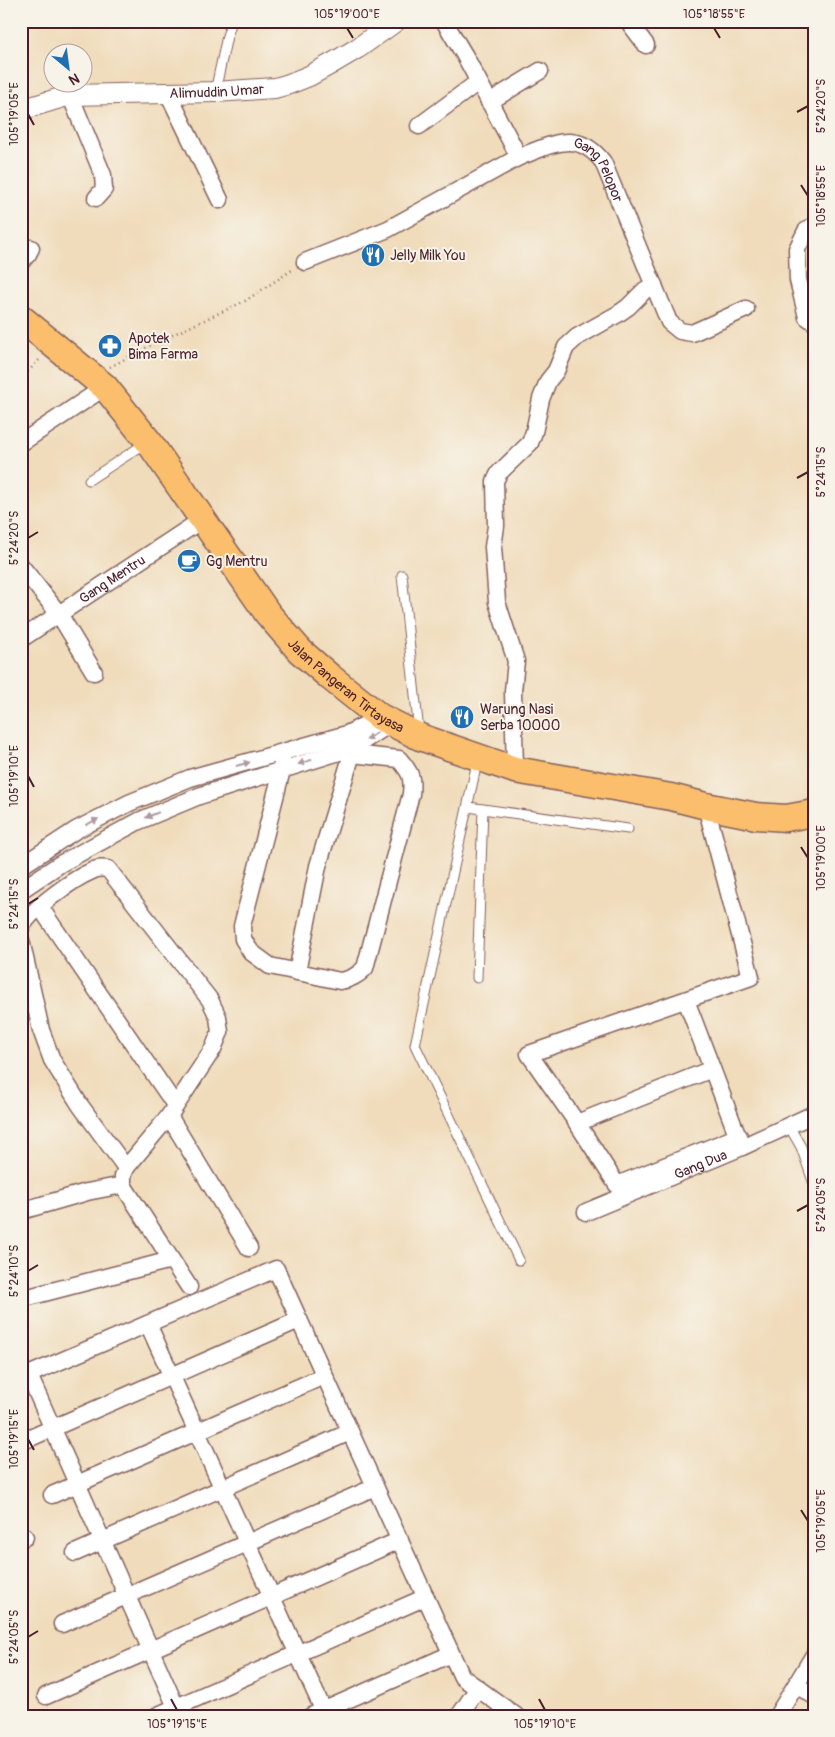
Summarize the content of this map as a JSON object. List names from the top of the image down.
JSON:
{
  "streets": {
    "main road": ["Jalan Pangeran Tirtayasa"],
    "street": [
      "Alimuddin Umar",
      "Gang Pelopor",
      "Gang Mentru",
      "Gang Dua"
    ]
  },
  "crossings": [
    ["Gang Mentru", "Jalan Pangeran Tirtayasa"]
  ],
  "places": {
    "restaurant": ["Jelly Milk You", "Warung Nasi Serba 10000"],
    "pharmacy": ["Apotek Bima Farma"],
    "cafe": ["Gg Mentru"]
  },
  "north": "bottom right",
  "coordinates": [
    "105°19'00\"E",
    "105°18'55\"E",
    "5°24'20\"S",
    "105°19'05\"E",
    "5°24'15\"S",
    "105°19'10\"E",
    "5°24'05\"S",
    "5°24'10\"S",
    "105°19'15\"E"
  ]
}
